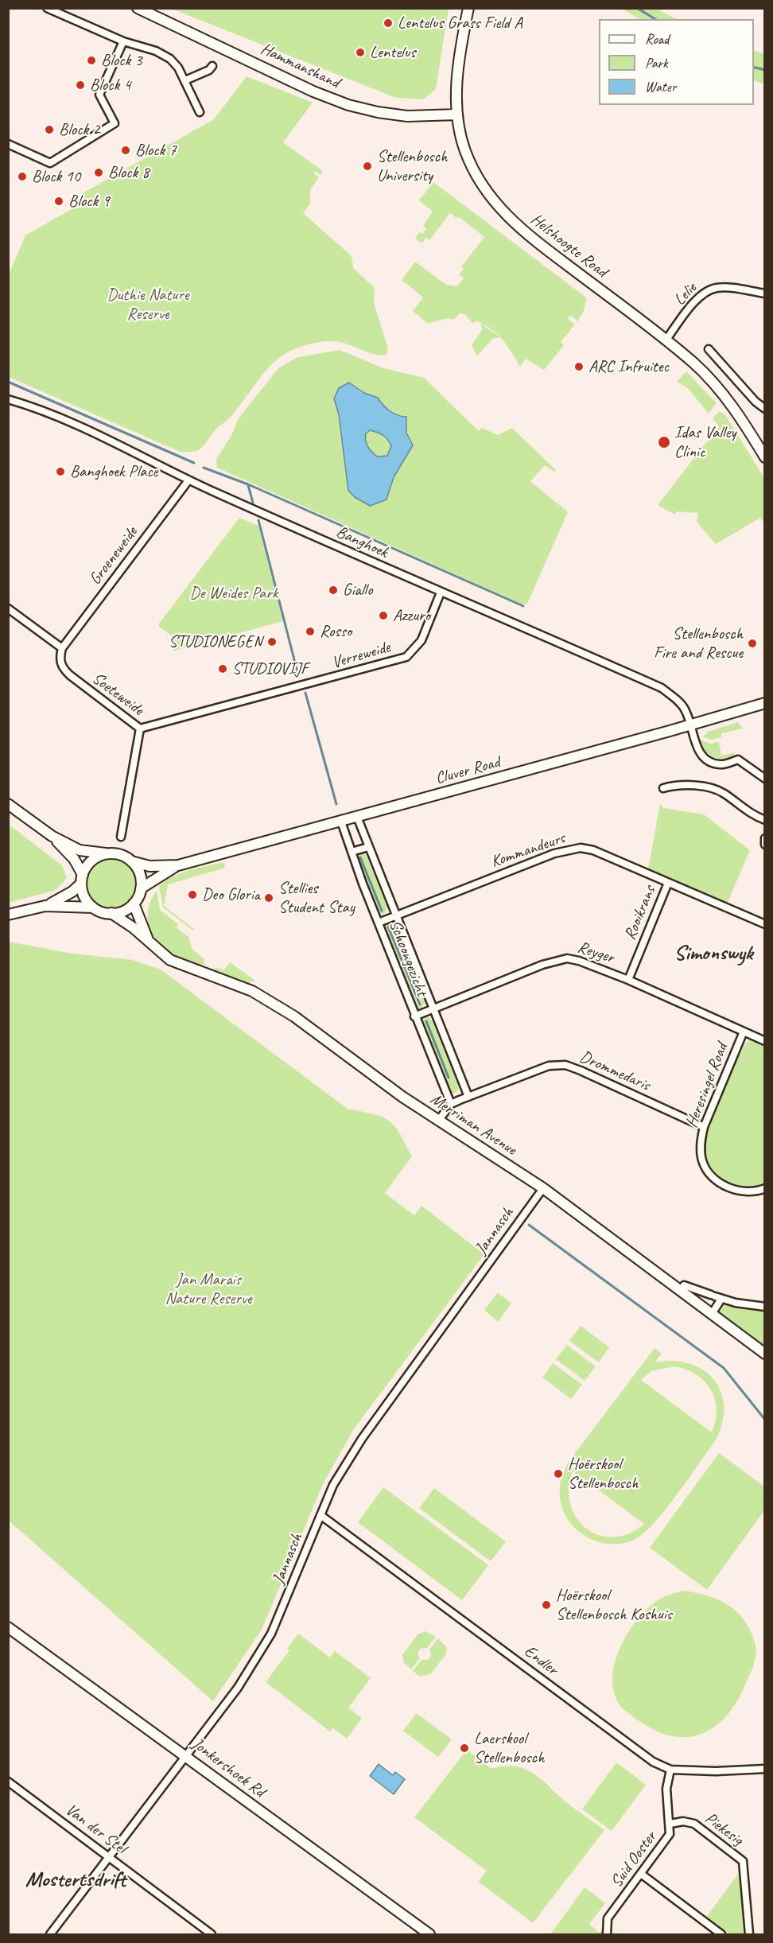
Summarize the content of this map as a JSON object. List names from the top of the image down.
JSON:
{
  "streets": {
    "street": [
      "Hammanshand",
      "Helshoogte Road",
      "Lelie",
      "Banghoek",
      "Groeneweide",
      "Verreweide",
      "Soeteweide",
      "Cluver Road",
      "Kommandeurs",
      "Rooikrans",
      "Reyger",
      "Schoongezicht",
      "Drommedaris",
      "Heresingel Road",
      "Merriman Avenue",
      "Jannasch",
      "Endler",
      "Jonkershoek Rd",
      "Van der Stel",
      "Piekesig",
      "Suid Ooster"
    ]
  },
  "crossings": [
    ["Hammanshand", "Helshoogte Road"],
    ["Helshoogte Road", "Lelie"],
    ["Banghoek", "Groeneweide"],
    ["Banghoek", "Verreweide"],
    ["Banghoek", "Cluver Road"],
    ["Groeneweide", "Soeteweide"],
    ["Verreweide", "Soeteweide"],
    ["Cluver Road", "Schoongezicht"],
    ["Cluver Road", "Merriman Avenue"],
    ["Kommandeurs", "Rooikrans"],
    ["Kommandeurs", "Schoongezicht"],
    ["Rooikrans", "Reyger"],
    ["Reyger", "Schoongezicht"],
    ["Reyger", "Heresingel Road"],
    ["Schoongezicht", "Drommedaris"],
    ["Drommedaris", "Heresingel Road"],
    ["Merriman Avenue", "Jannasch"],
    ["Jannasch", "Endler"],
    ["Jannasch", "Jonkershoek Rd"],
    ["Jannasch", "Van der Stel"],
    ["Endler", "Suid Ooster"],
    ["Piekesig", "Suid Ooster"]
  ],
  "districts": ["Simonswyk", "Mostertsdrift"],
  "parks": ["Duthie Nature Reserve", "De Weides Park", "Jan Marais Nature Reserve"],
  "places": [
    "Lentelus Grass Field A",
    "Lentelus",
    "Block 3",
    "Block 4",
    "Block 2",
    "Block 7",
    "Stellenbosch University",
    "Block 8",
    "Block 10",
    "Block 9",
    "ARC Infruitec",
    "Idas Valley Clinic",
    "Banghoek Place",
    "Giallo",
    "Azzuro",
    "Rosso",
    "STUDIONEGEN",
    "Stellenbosch Fire and Rescue",
    "STUDIOVIJF",
    "Deo Gloria",
    "Stellies Student Stay",
    "Hoërskool Stellenbosch",
    "Hoërskool Stellenbosch Koshuis",
    "Laerskool Stellenbosch"
  ],
  "legend": ["Road", "Park", "Water"]
}
